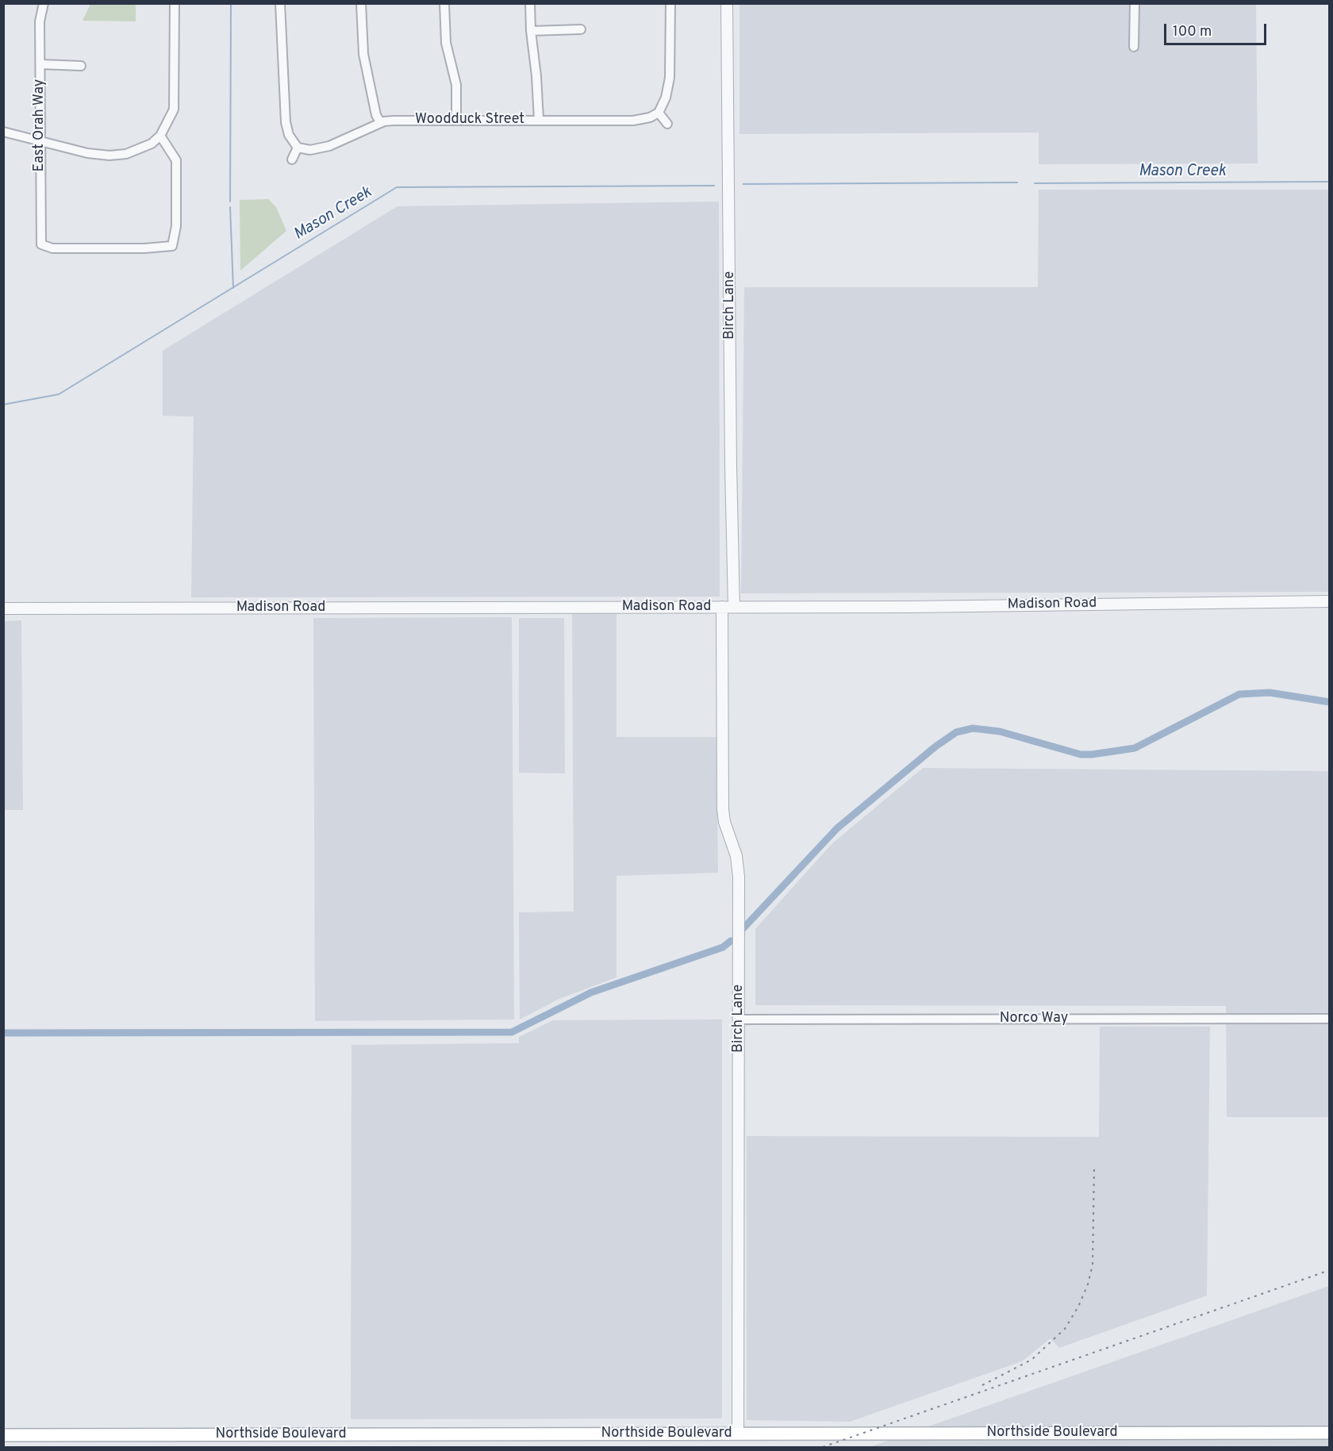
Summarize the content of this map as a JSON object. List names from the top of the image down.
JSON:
{
  "streets": {
    "main road": ["Northside Boulevard"],
    "street": [
      "Woodduck Street",
      "East Orah Way",
      "Birch Lane",
      "Madison Road",
      "Norco Way"
    ]
  },
  "crossings": [
    ["Birch Lane", "Madison Road"],
    ["Birch Lane", "Norco Way"],
    ["Birch Lane", "Northside Boulevard"]
  ],
  "water": ["Mason Creek"],
  "scale_bar": "100 m"
}
